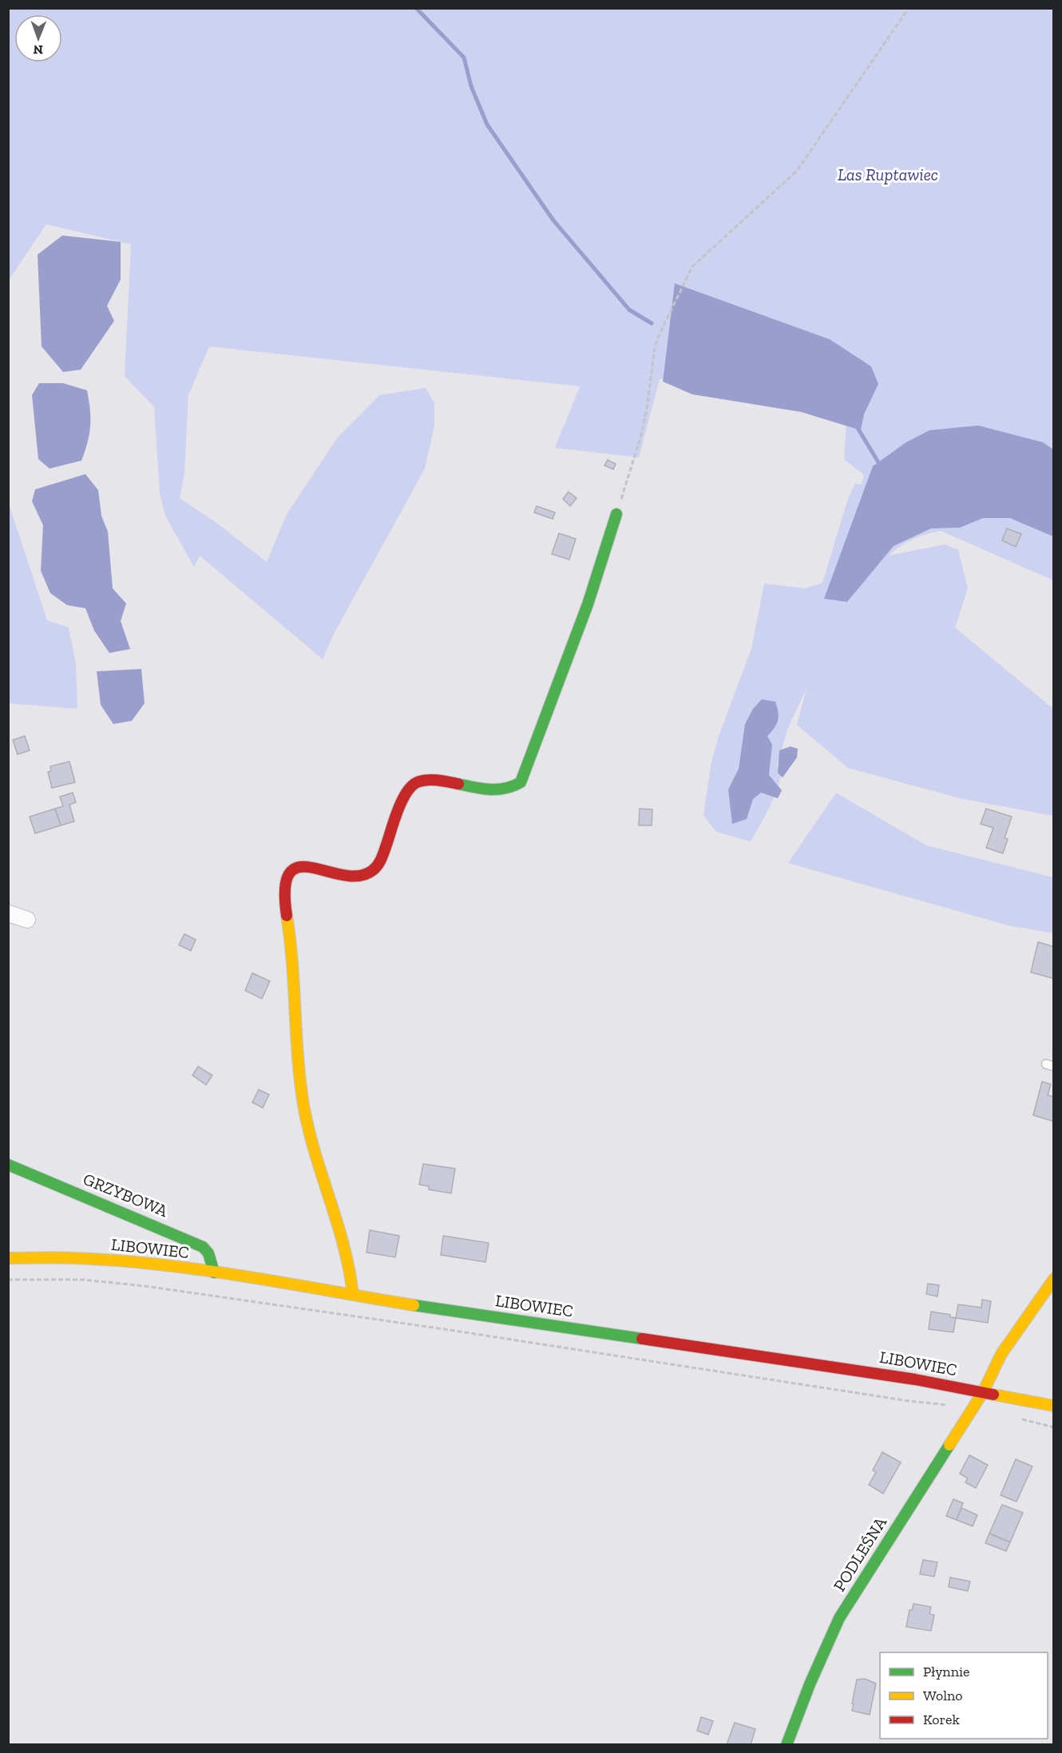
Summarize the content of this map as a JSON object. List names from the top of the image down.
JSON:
{
  "streets": {
    "street": ["GRZYBOWA", "LIBOWIEC", "PODLEŚNA"]
  },
  "crossings": [
    ["GRZYBOWA", "LIBOWIEC"],
    ["LIBOWIEC", "PODLEŚNA"]
  ],
  "parks": ["Las Ruptawiec"],
  "legend": ["Płynnie", "Wolno", "Korek"],
  "north": "bottom"
}
